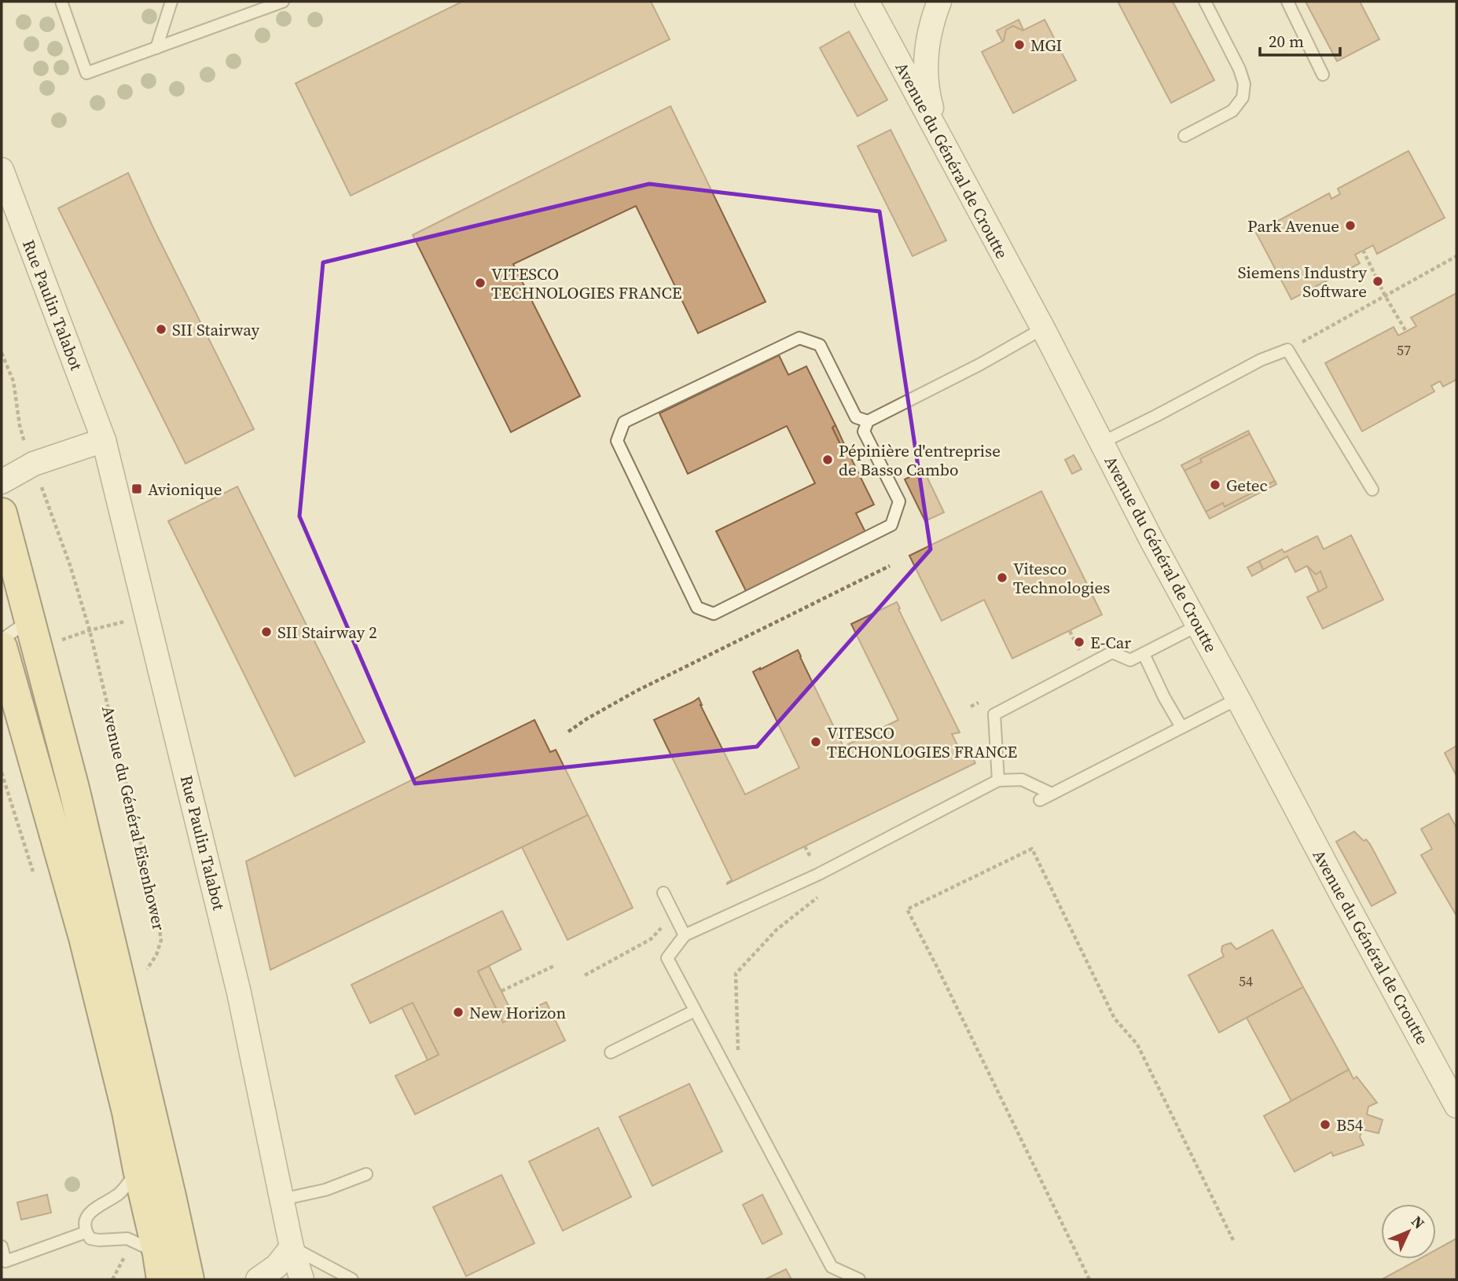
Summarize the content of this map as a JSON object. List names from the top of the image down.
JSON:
{
  "streets": {
    "street": ["Avenue du Général de Croutte", "Rue Paulin Talabot"],
    "path": ["Avenue du Général Eisenhower"]
  },
  "places": {
    "other": [
      "MGI",
      "Park Avenue",
      "Siemens Industry Software",
      "VITESCO TECHNOLOGIES FRANCE",
      "SII Stairway",
      "Pépinière d'entreprise de Basso Cambo",
      "Getec",
      "Vitesco Technologies",
      "SII Stairway 2",
      "E-Car",
      "VITESCO TECHONLOGIES FRANCE",
      "New Horizon",
      "B54"
    ],
    "transit": ["Avionique"]
  },
  "house_numbers": ["57", "54"],
  "scale_bar": "20 m",
  "north": "top right"
}
